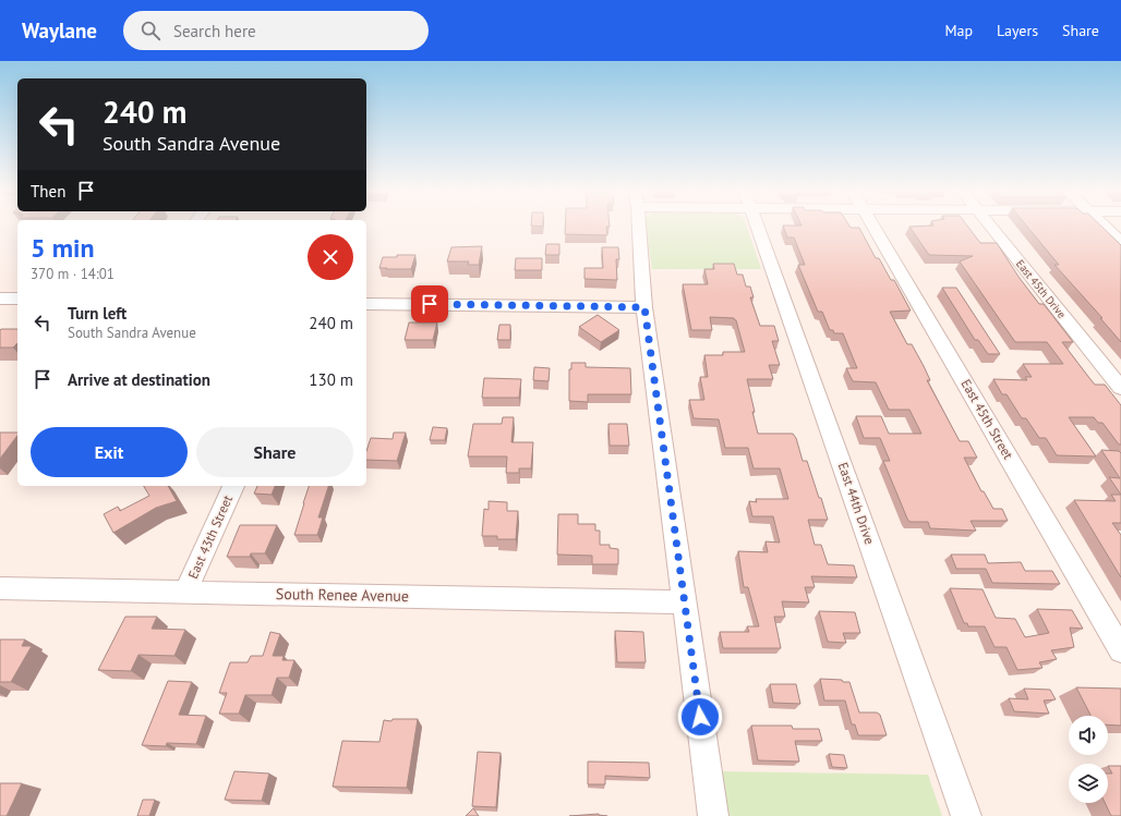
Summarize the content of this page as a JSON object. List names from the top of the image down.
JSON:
{
  "streets": {
    "street": [
      "East 45th Drive",
      "East 45th Street",
      "East 44th Drive",
      "East 43th Street",
      "South Renee Avenue"
    ]
  },
  "crossings": [
    ["East 43th Street", "South Renee Avenue"]
  ],
  "page": {
    "header": "Waylane",
    "search": "Search here",
    "nav": ["Map", "Layers", "Share"],
    "turn": ["240 m", "South Sandra Avenue"],
    "then": "Then",
    "heading": ["5 min", "370 m · 14:01"],
    "list": [
      {
        "name": "Turn left",
        "note": "South Sandra Avenue",
        "value": "240 m"
      },
      {
        "name": "Arrive at destination",
        "value": "130 m"
      }
    ],
    "buttons": ["Exit", "Share"]
  }
}
